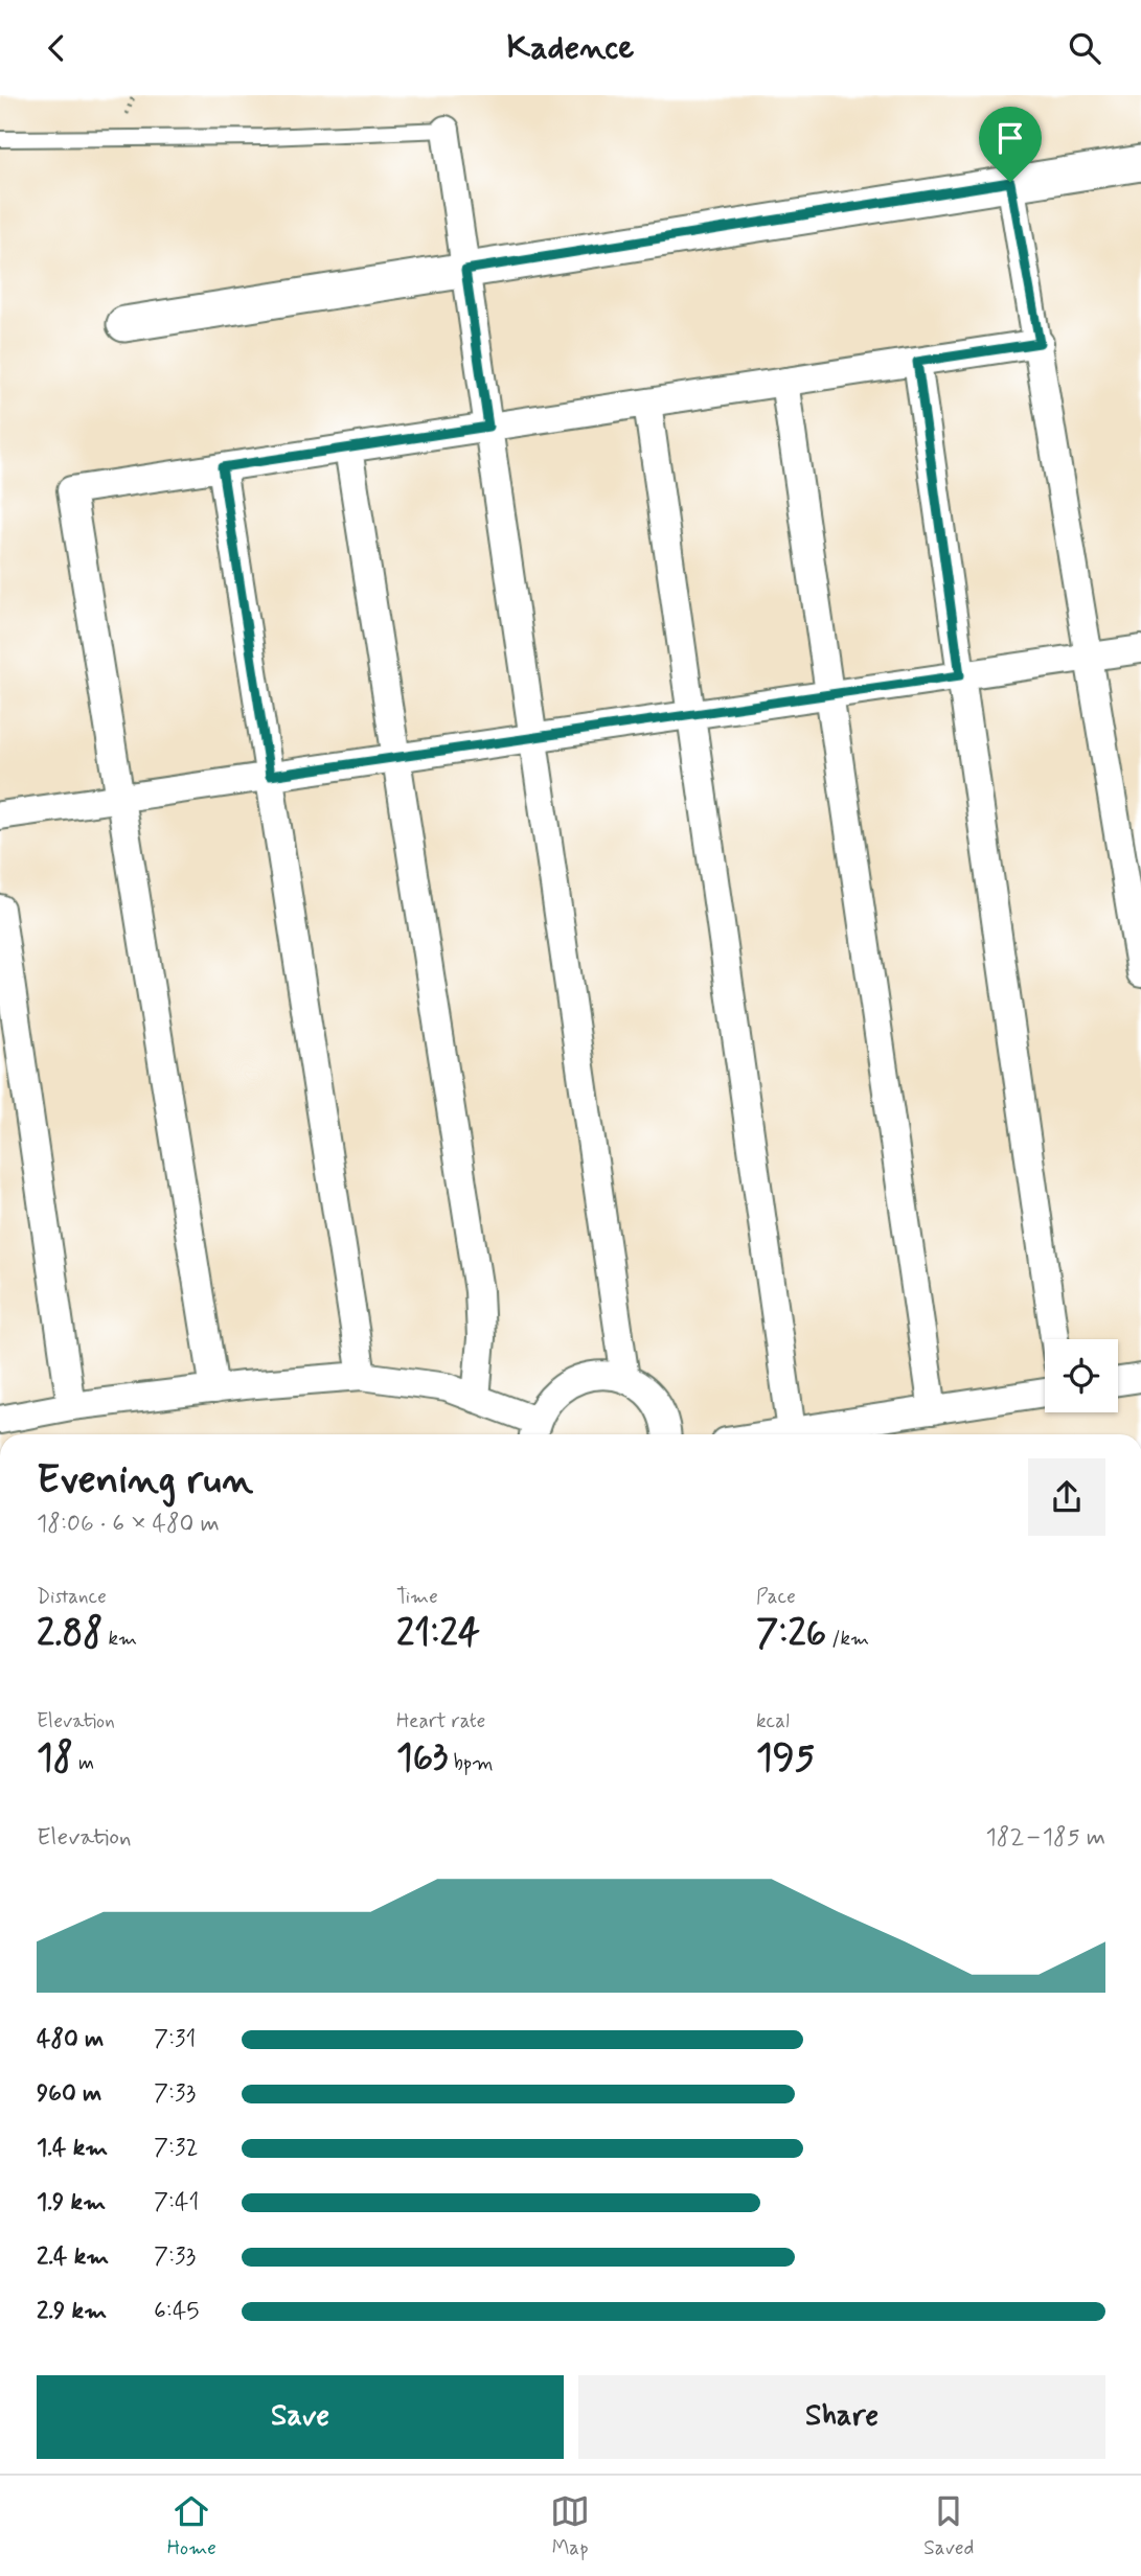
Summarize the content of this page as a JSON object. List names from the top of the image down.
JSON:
{
  "page": {
    "header": "Kadence",
    "heading": ["Evening run", "18:06 · 6 × 480 m"],
    "stats": [
      ["Distance", "2.88 km"],
      ["Time", "21:24"],
      ["Pace", "7:26 /km"],
      ["Elevation", "18 m"],
      ["Heart rate", "163 bpm"],
      ["kcal", "195"]
    ],
    "chart": ["Elevation", "182–185 m"],
    "list": [
      {
        "name": "480 m",
        "note": "7:31"
      },
      {
        "name": "960 m",
        "note": "7:33"
      },
      {
        "name": "1.4 km",
        "note": "7:32"
      },
      {
        "name": "1.9 km",
        "note": "7:41"
      },
      {
        "name": "2.4 km",
        "note": "7:33"
      },
      {
        "name": "2.9 km",
        "note": "6:45"
      }
    ],
    "buttons": ["Save", "Share"],
    "tabs": ["Home", "Map", "Saved"]
  }
}
